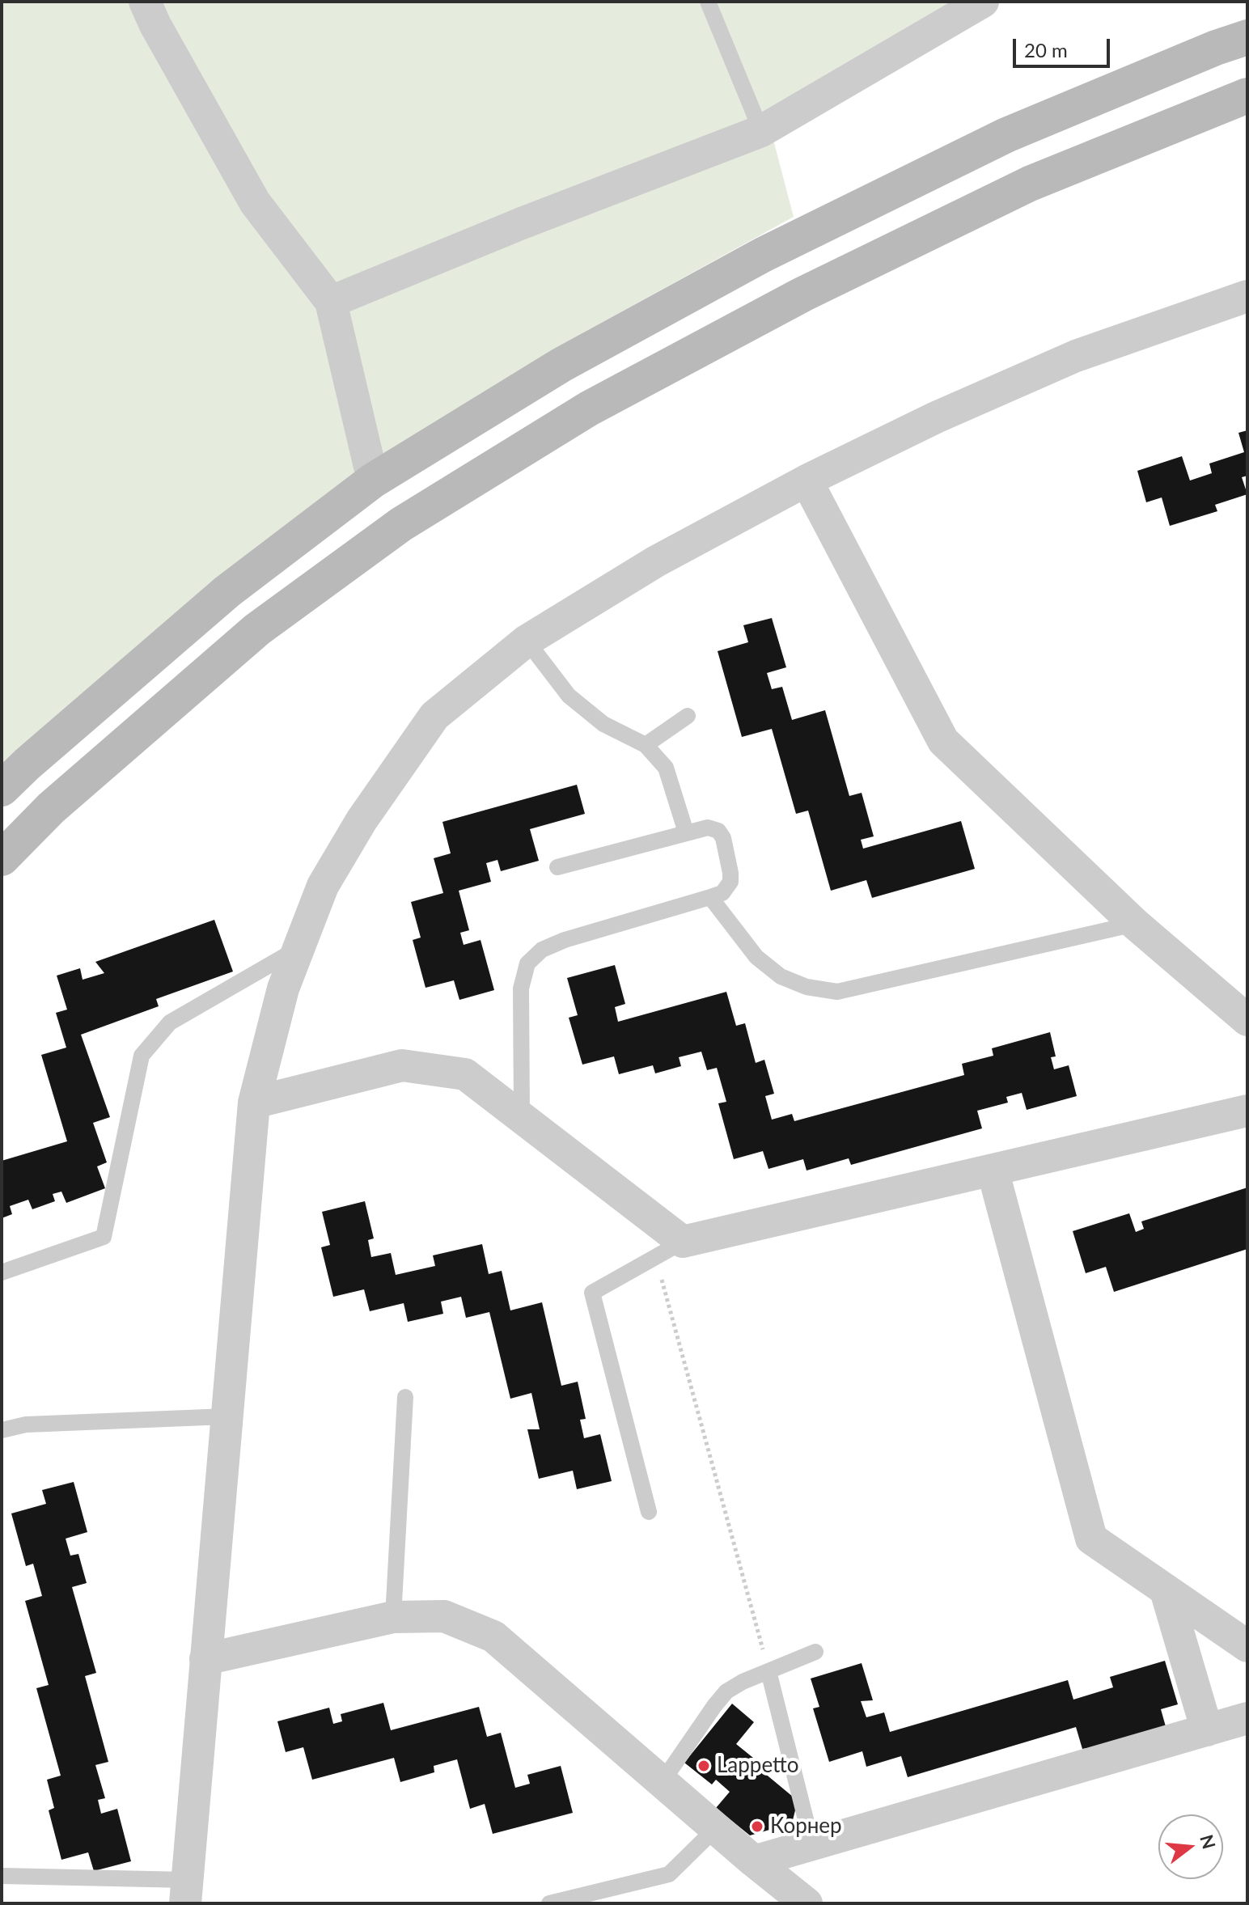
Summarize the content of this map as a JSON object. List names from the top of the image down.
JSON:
{
  "places": ["Lappetto", "Корнер"],
  "scale_bar": "20 m",
  "north": "right"
}
